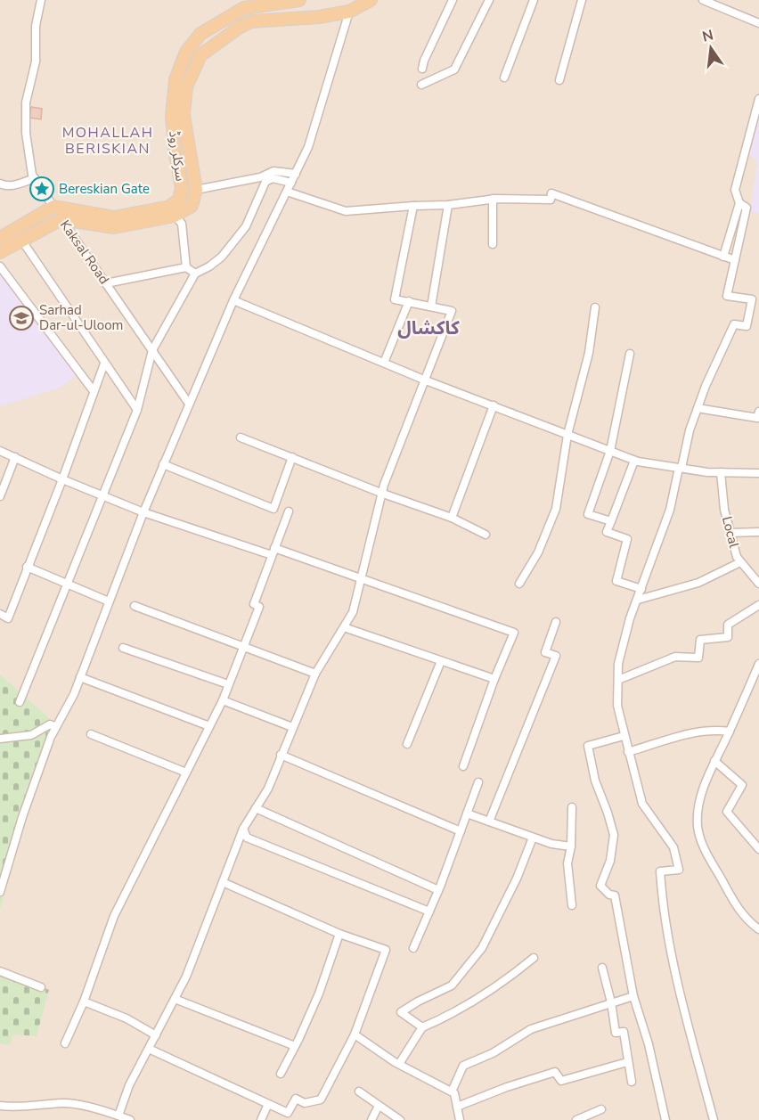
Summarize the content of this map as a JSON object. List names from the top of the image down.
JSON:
{
  "streets": {
    "main road": ["سرکلر روڈ", "Kaksal Road"],
    "street": ["Local"]
  },
  "districts": ["MOHALLAH BERISKIAN", "کاکشال"],
  "places": {
    "place": ["Bereskian Gate"],
    "school or university": ["Sarhad Dar-ul-Uloom"]
  },
  "north": "top"
}
